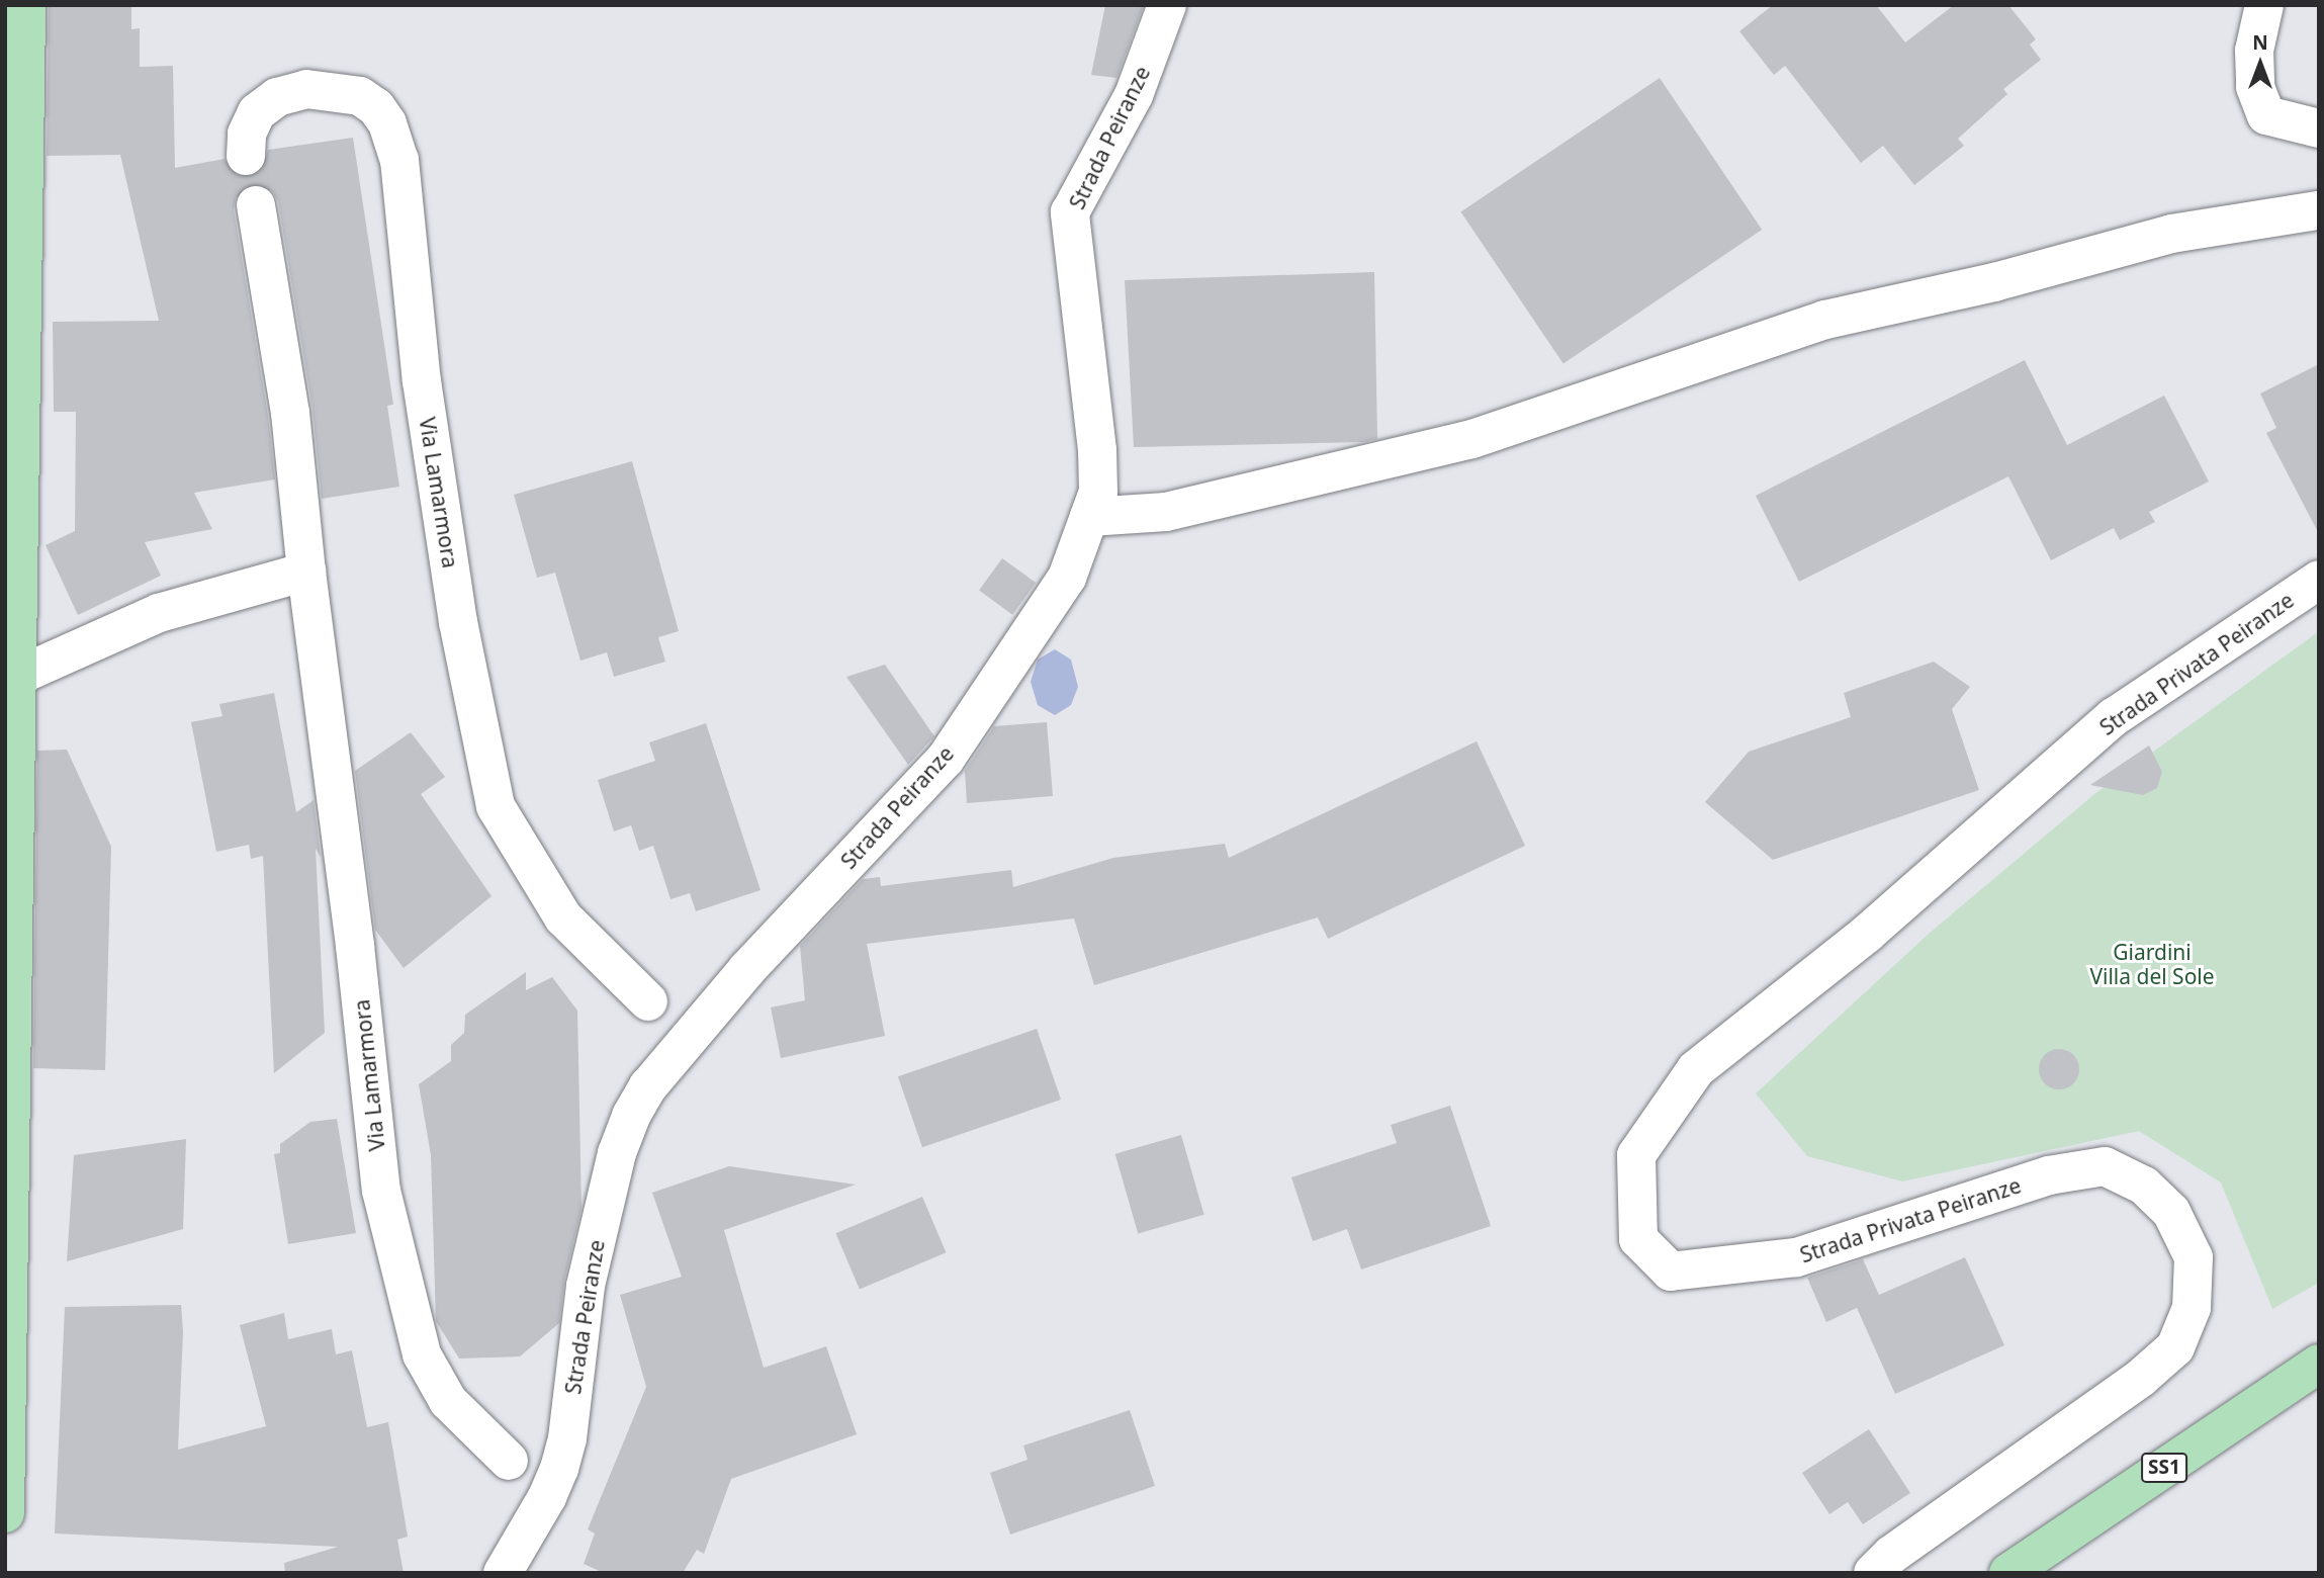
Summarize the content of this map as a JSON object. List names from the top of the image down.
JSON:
{
  "streets": {
    "main road": ["SS1"],
    "street": ["Strada Peiranze", "Via Lamarmora", "Strada Privata Peiranze"]
  },
  "parks": ["Giardini Villa del Sole"],
  "north": "top"
}
